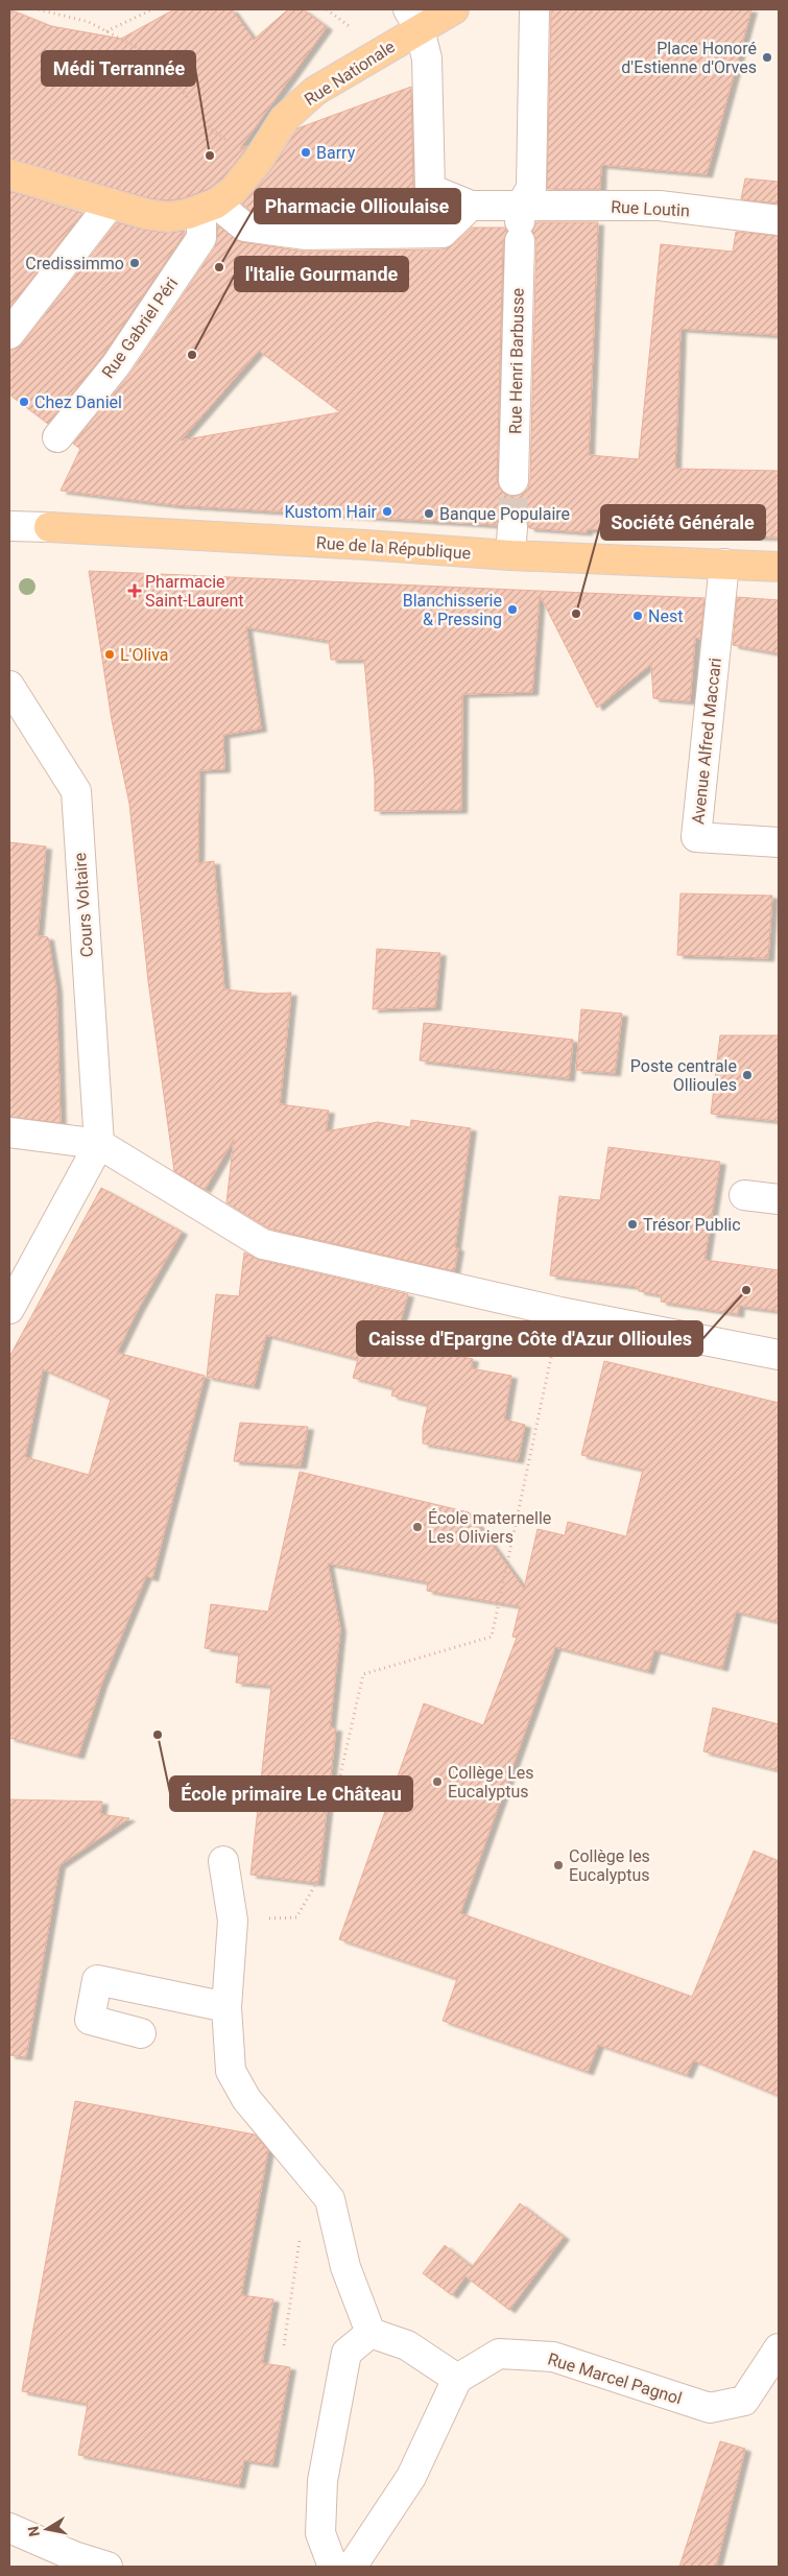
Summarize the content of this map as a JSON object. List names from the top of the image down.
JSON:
{
  "streets": {
    "main road": ["Rue Nationale", "Rue de la République"],
    "street": [
      "Rue Loutin",
      "Rue Gabriel Péri",
      "Rue Henri Barbusse",
      "Avenue Alfred Maccari",
      "Cours Voltaire",
      "Rue Marcel Pagnol"
    ]
  },
  "crossings": [
    ["Rue Nationale", "Rue Gabriel Péri"],
    ["Rue Loutin", "Rue Henri Barbusse"],
    ["Rue de la République", "Avenue Alfred Maccari"]
  ],
  "places": {
    "other": [
      "Place Honoré d'Estienne d'Orves",
      "Barry",
      "Médi Terrannée",
      "Credissimmo",
      "Pharmacie Ollioulaise",
      "l'Italie Gourmande",
      "Chez Daniel",
      "Kustom Hair",
      "Banque Populaire",
      "Blanchisserie & Pressing",
      "Société Générale",
      "Nest",
      "L'Oliva",
      "Poste centrale Ollioules",
      "Trésor Public",
      "Caisse d'Epargne Côte d'Azur Ollioules",
      "École maternelle Les Oliviers",
      "École primaire Le Château",
      "Collège Les Eucalyptus",
      "Collège les Eucalyptus"
    ],
    "health": ["Pharmacie Saint-Laurent"]
  },
  "north": "left"
}
